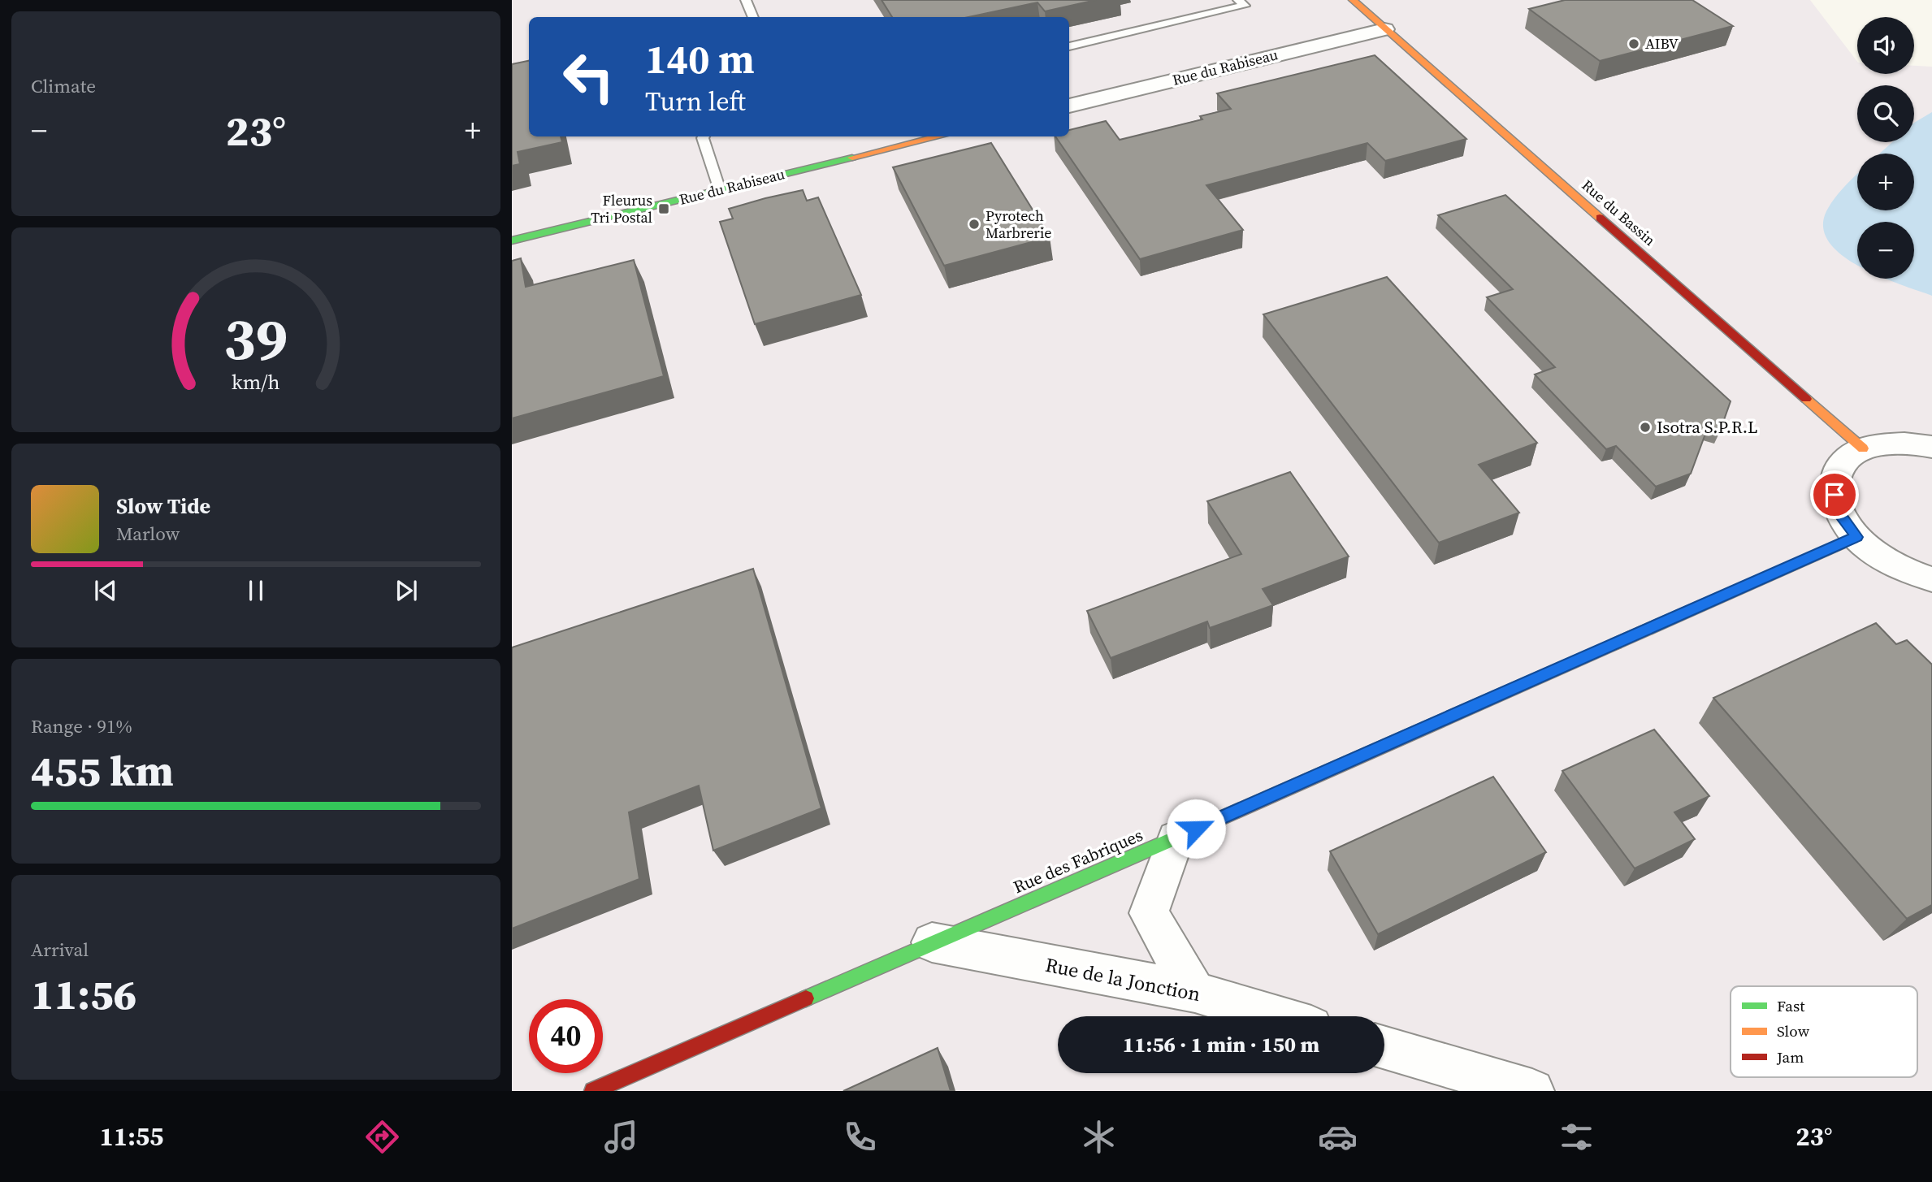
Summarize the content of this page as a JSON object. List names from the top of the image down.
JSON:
{
  "streets": {
    "street": [
      "Rue du Rabiseau",
      "Rue du Bassin",
      "Rue des Fabriques",
      "Rue de la Jonction"
    ]
  },
  "crossings": [
    ["Rue du Rabiseau", "Rue du Bassin"],
    ["Rue des Fabriques", "Rue de la Jonction"]
  ],
  "places": {
    "other": ["AIBV", "Pyrotech Marbrerie", "Isotra S.P.R.L"],
    "transit": ["Fleurus Tri Postal"]
  },
  "legend": ["Fast", "Slow", "Jam"],
  "page": {
    "tile": [
      "Climate",
      ["Range · 91%", "455 km"],
      ["Arrival", "11:56"]
    ],
    "map_buttons": ["+", "−"],
    "turn": ["140 m", "Turn left"],
    "heat": ["−", "23°", "+"],
    "song": ["Slow Tide", "Marlow"],
    "limit": "40",
    "trip": "11:56 · 1 min · 150 m",
    "tabs": ["11:55", "23°"],
    "gauge": ["39", "km/h"]
  }
}
